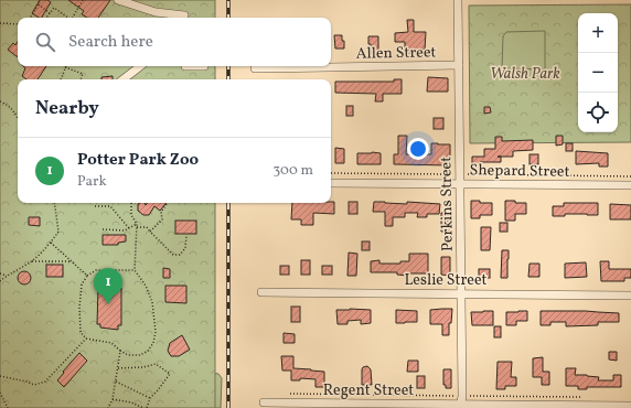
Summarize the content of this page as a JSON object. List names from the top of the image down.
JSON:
{
  "streets": {
    "street": [
      "Allen Street",
      "Shepard Street",
      "Perkins Street",
      "Leslie Street",
      "Regent Street"
    ]
  },
  "crossings": [
    ["Allen Street", "Perkins Street"],
    ["Shepard Street", "Perkins Street"],
    ["Perkins Street", "Leslie Street"],
    ["Perkins Street", "Regent Street"]
  ],
  "parks": ["Walsh Park"],
  "page": {
    "map_buttons": ["+", "−"],
    "search": "Search here",
    "heading": "Nearby",
    "list": [
      {
        "mark": "1",
        "name": "Potter Park Zoo",
        "note": "Park",
        "value": "300 m"
      }
    ],
    "pins": "1"
  }
}
